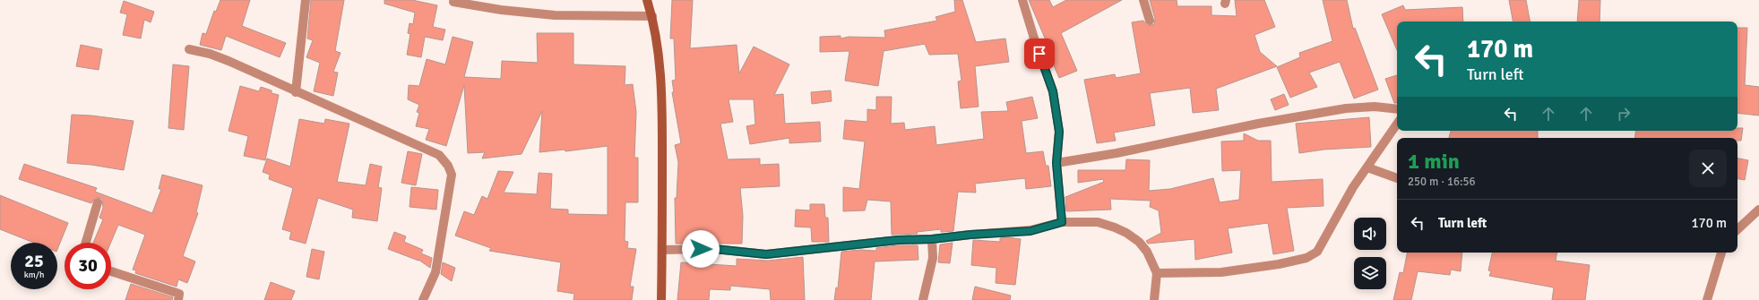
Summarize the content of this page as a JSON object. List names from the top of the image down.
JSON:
{
  "page": {
    "turn": ["170 m", "Turn left"],
    "heading": ["1 min", "250 m · 16:56"],
    "list": [
      {
        "name": "Turn left",
        "value": "170 m"
      }
    ],
    "speed": "25 km/h",
    "limit": "30"
  }
}
